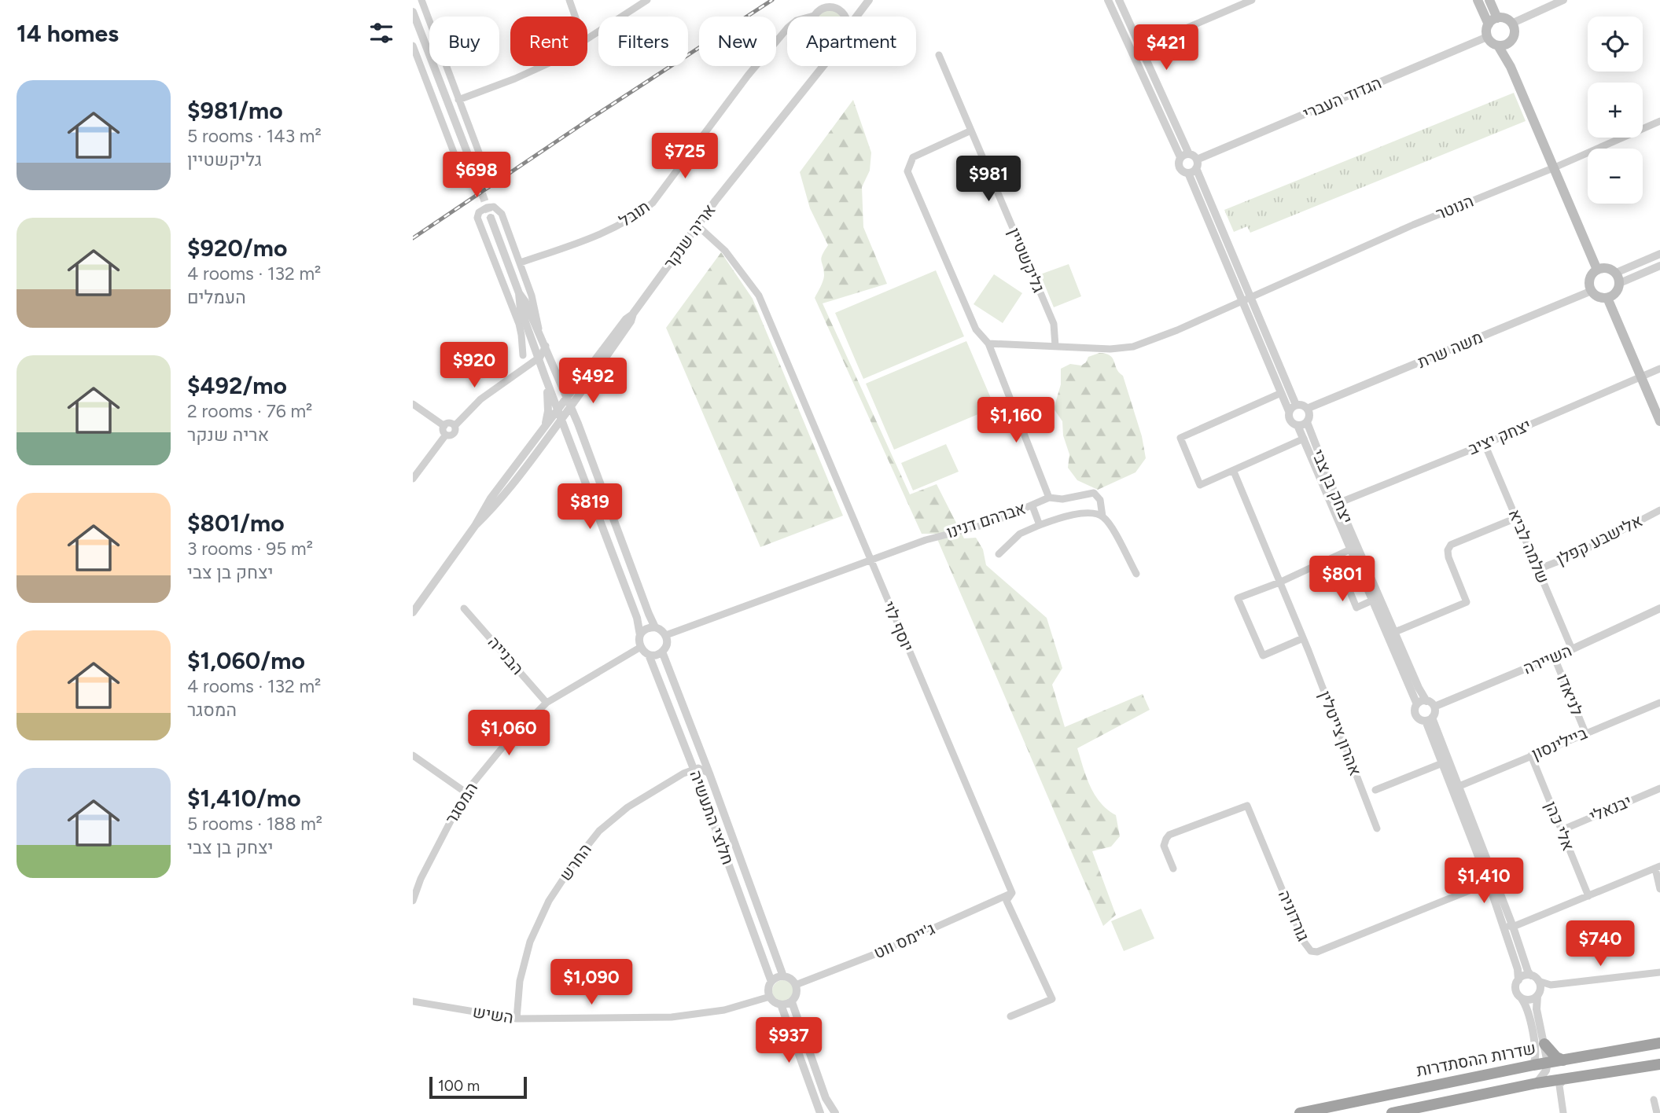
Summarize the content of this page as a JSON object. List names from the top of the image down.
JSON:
{
  "streets": {
    "highway": ["שדרות ההסתדרות"],
    "street": [
      "הגדוד העברי",
      "הנוטר",
      "תובל",
      "אריה שנקר",
      "גליקשטיין",
      "משה שרת",
      "יצחק יציב",
      "יצחק בן צבי",
      "אברהם דנינו",
      "אלישבע קפלן",
      "שלמה לביא",
      "יוסף לוי",
      "הבנייה",
      "השיירה",
      "לניאדו",
      "אהרון צייטלין",
      "ביילינסון",
      "המסגר",
      "יבנאלי",
      "חלוצי התעשיה",
      "אלי כהן",
      "החרש",
      "גורדוניה",
      "ג'יימס ווט",
      "השיש"
    ]
  },
  "crossings": [
    ["אריה שנקר", "יוסף לוי"],
    ["משה שרת", "יצחק בן צבי"],
    ["יצחק יציב", "יצחק בן צבי"],
    ["יצחק יציב", "שלמה לביא"],
    ["יצחק בן צבי", "השיירה"],
    ["אברהם דנינו", "יוסף לוי"],
    ["אברהם דנינו", "המסגר"],
    ["אברהם דנינו", "חלוצי התעשיה"],
    ["אלישבע קפלן", "שלמה לביא"],
    ["שלמה לביא", "השיירה"],
    ["יוסף לוי", "ג'יימס ווט"],
    ["הבנייה", "המסגר"],
    ["השיירה", "לניאדו"],
    ["לניאדו", "ביילינסון"],
    ["ביילינסון", "אלי כהן"],
    ["המסגר", "חלוצי התעשיה"],
    ["יבנאלי", "אלי כהן"],
    ["חלוצי התעשיה", "החרש"],
    ["חלוצי התעשיה", "ג'יימס ווט"],
    ["חלוצי התעשיה", "השיש"],
    ["החרש", "השיש"],
    ["ג'יימס ווט", "השיש"]
  ],
  "scale_bar": "100 m",
  "page": {
    "heading": "14 homes",
    "map_buttons": ["+", "−"],
    "chip": [
      "Buy",
      "Rent",
      "Filters",
      "New",
      "Apartment"
    ],
    "price": [
      "$421",
      "$725",
      "$698",
      "$981",
      "$920",
      "$492",
      "$1,160",
      "$819",
      "$801",
      "$1,060",
      "$1,410",
      "$740",
      "$1,090",
      "$937"
    ],
    "list": [
      {
        "name": "$981/mo",
        "note": "5 rooms · 143 m² · גליקשטיין"
      },
      {
        "name": "$920/mo",
        "note": "4 rooms · 132 m² · העמלים"
      },
      {
        "name": "$492/mo",
        "note": "2 rooms · 76 m² · אריה שנקר"
      },
      {
        "name": "$801/mo",
        "note": "3 rooms · 95 m² · יצחק בן צבי"
      },
      {
        "name": "$1,060/mo",
        "note": "4 rooms · 132 m² · המסגר"
      },
      {
        "name": "$1,410/mo",
        "note": "5 rooms · 188 m² · יצחק בן צבי"
      }
    ],
    "scale": "100 m"
  }
}
